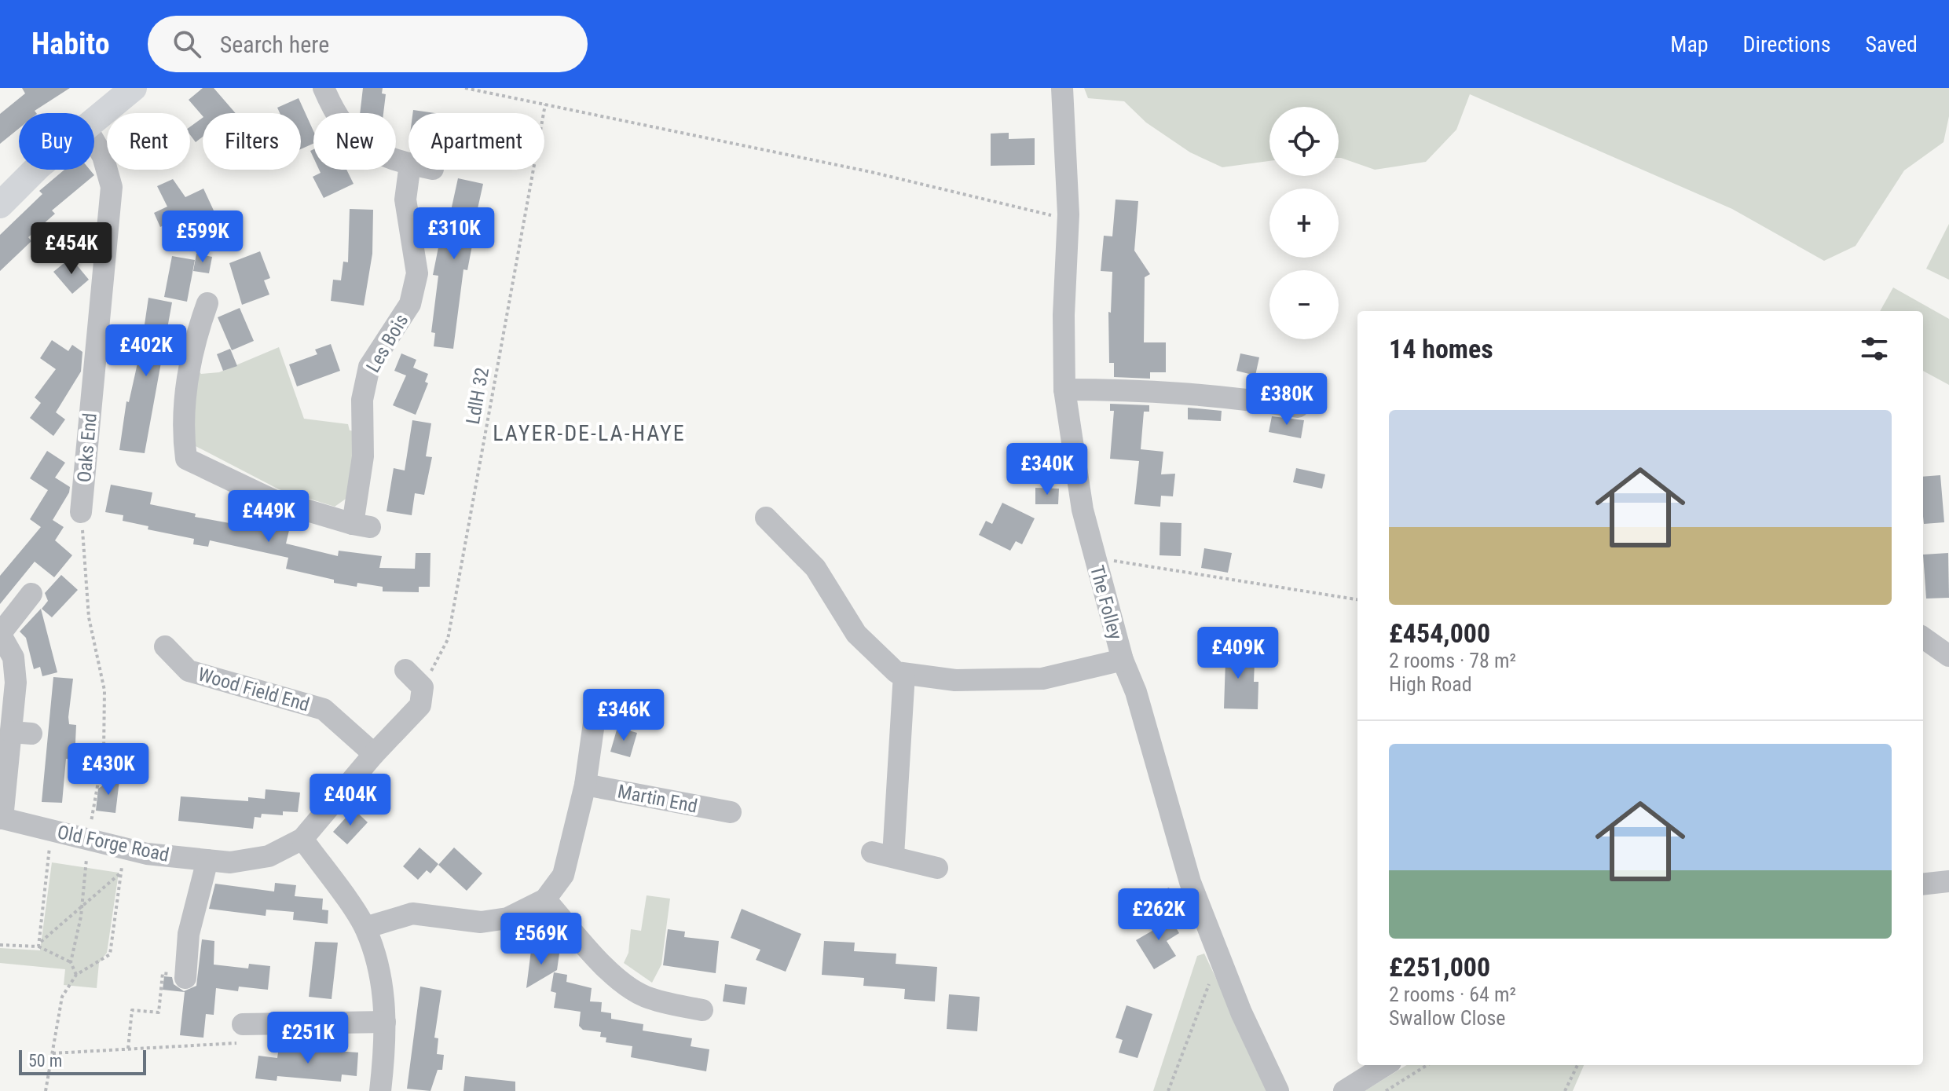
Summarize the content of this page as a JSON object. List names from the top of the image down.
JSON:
{
  "streets": {
    "street": [
      "Les Bois",
      "Oaks End",
      "The Folley",
      "Wood Field End",
      "Martin End",
      "Old Forge Road"
    ],
    "path": ["LdlH 32"]
  },
  "crossings": [
    ["LdlH 32", "Old Forge Road"],
    ["Wood Field End", "Old Forge Road"]
  ],
  "districts": ["LAYER-DE-LA-HAYE"],
  "scale_bar": "50 m",
  "page": {
    "header": "Habito",
    "search": "Search here",
    "nav": ["Map", "Directions", "Saved"],
    "map_buttons": ["+", "−"],
    "chip": [
      "Buy",
      "Rent",
      "Filters",
      "New",
      "Apartment"
    ],
    "price": [
      "£310K",
      "£599K",
      "£454K",
      "£402K",
      "£380K",
      "£340K",
      "£449K",
      "£409K",
      "£346K",
      "£430K",
      "£404K",
      "£262K",
      "£569K",
      "£251K"
    ],
    "heading": "14 homes",
    "list": [
      {
        "name": "£454,000",
        "note": "2 rooms · 78 m² · High Road"
      },
      {
        "name": "£251,000",
        "note": "2 rooms · 64 m² · Swallow Close"
      }
    ],
    "scale": "50 m"
  }
}
